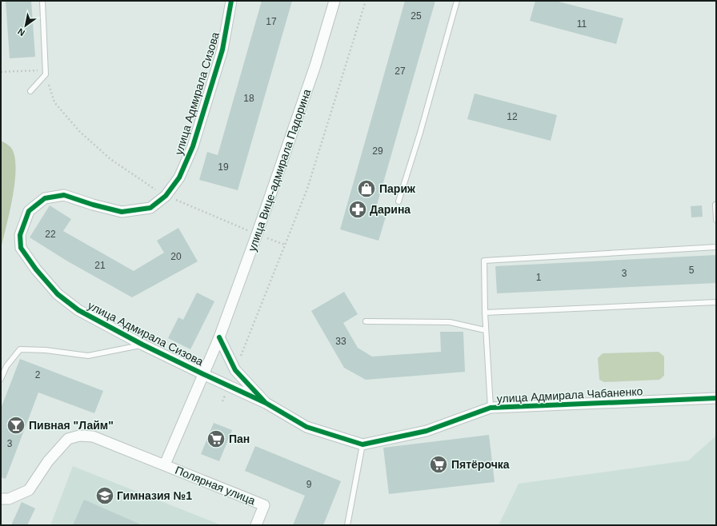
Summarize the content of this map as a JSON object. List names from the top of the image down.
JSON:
{
  "streets": {
    "street": [
      "улица Адмирала Сизова",
      "улица Вице-адмирала Падорина",
      "улица Адмирала Чабаненко",
      "Полярная улица"
    ]
  },
  "crossings": [
    ["улица Адмирала Сизова", "улица Адмирала Чабаненко"],
    ["улица Адмирала Сизова", "Полярная улица"],
    ["улица Вице-адмирала Падорина", "улица Адмирала Чабаненко"],
    ["улица Вице-адмирала Падорина", "Полярная улица"],
    ["улица Адмирала Чабаненко", "Полярная улица"]
  ],
  "places": {
    "shop": ["Париж"],
    "pharmacy": ["Дарина"],
    "bar": ["Пивная \"Лайм\""],
    "supermarket": ["Пан", "Пятёрочка"],
    "school or university": ["Гимназия №1"]
  },
  "house_numbers": [
    "25",
    "17",
    "11",
    "27",
    "18",
    "12",
    "29",
    "19",
    "22",
    "20",
    "21",
    "5",
    "3",
    "1",
    "33",
    "2",
    "3",
    "9"
  ],
  "north": "bottom left"
}
